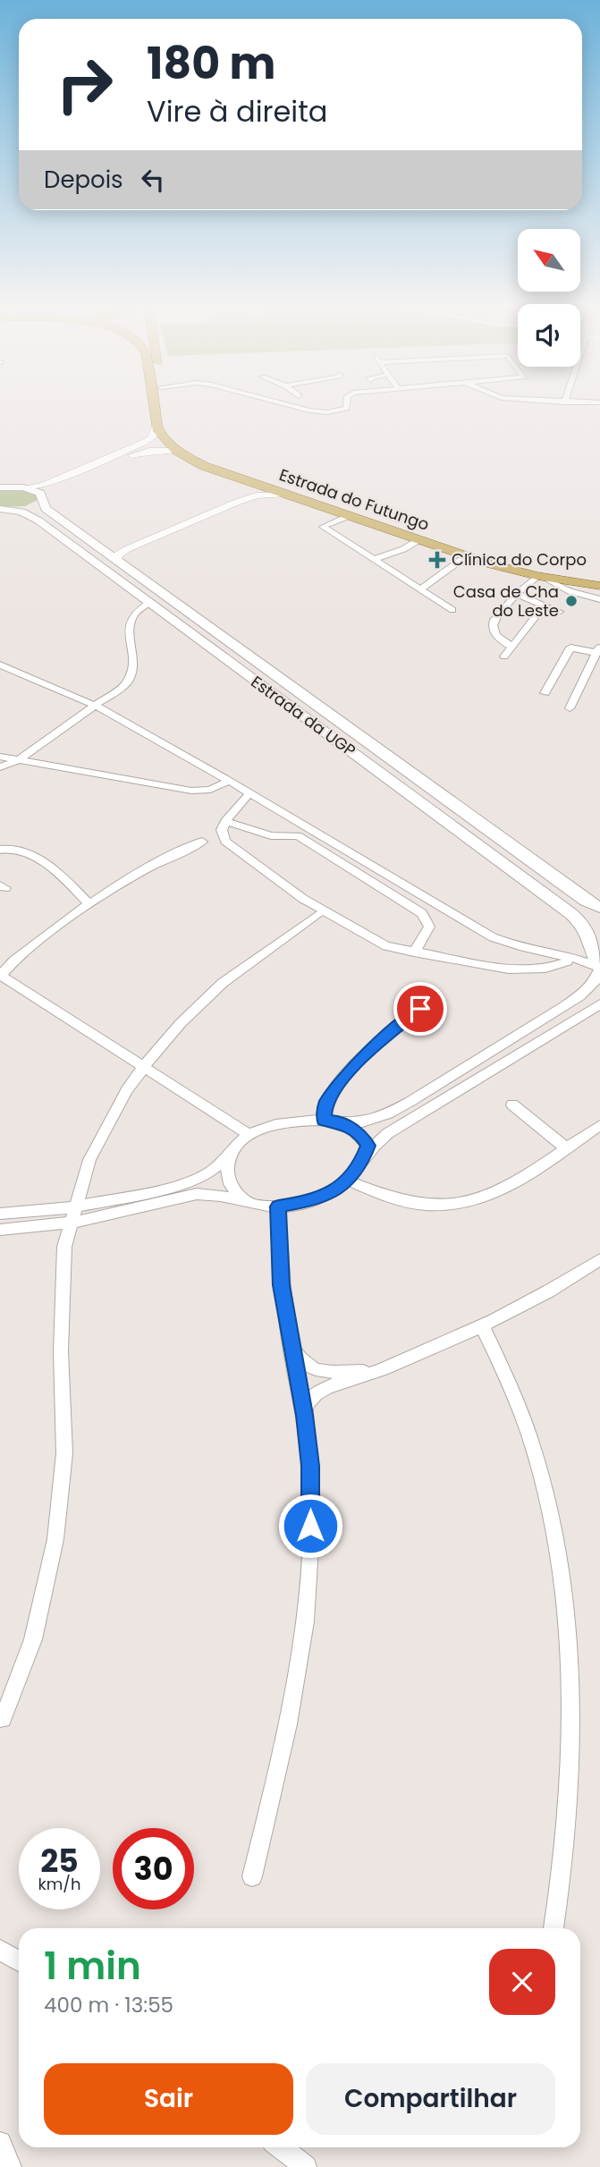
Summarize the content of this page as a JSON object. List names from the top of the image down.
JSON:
{
  "streets": {
    "main road": ["Estrada do Futungo", "Estrada da UGP"]
  },
  "places": {
    "health": ["Clínica do Corpo"],
    "other": ["Casa de Cha do Leste"]
  },
  "north": "top left",
  "page": {
    "turn": ["180 m", "Vire à direita"],
    "then": "Depois",
    "speed": "25 km/h",
    "limit": "30",
    "heading": ["1 min", "400 m · 13:55"],
    "buttons": ["Sair", "Compartilhar"]
  }
}
